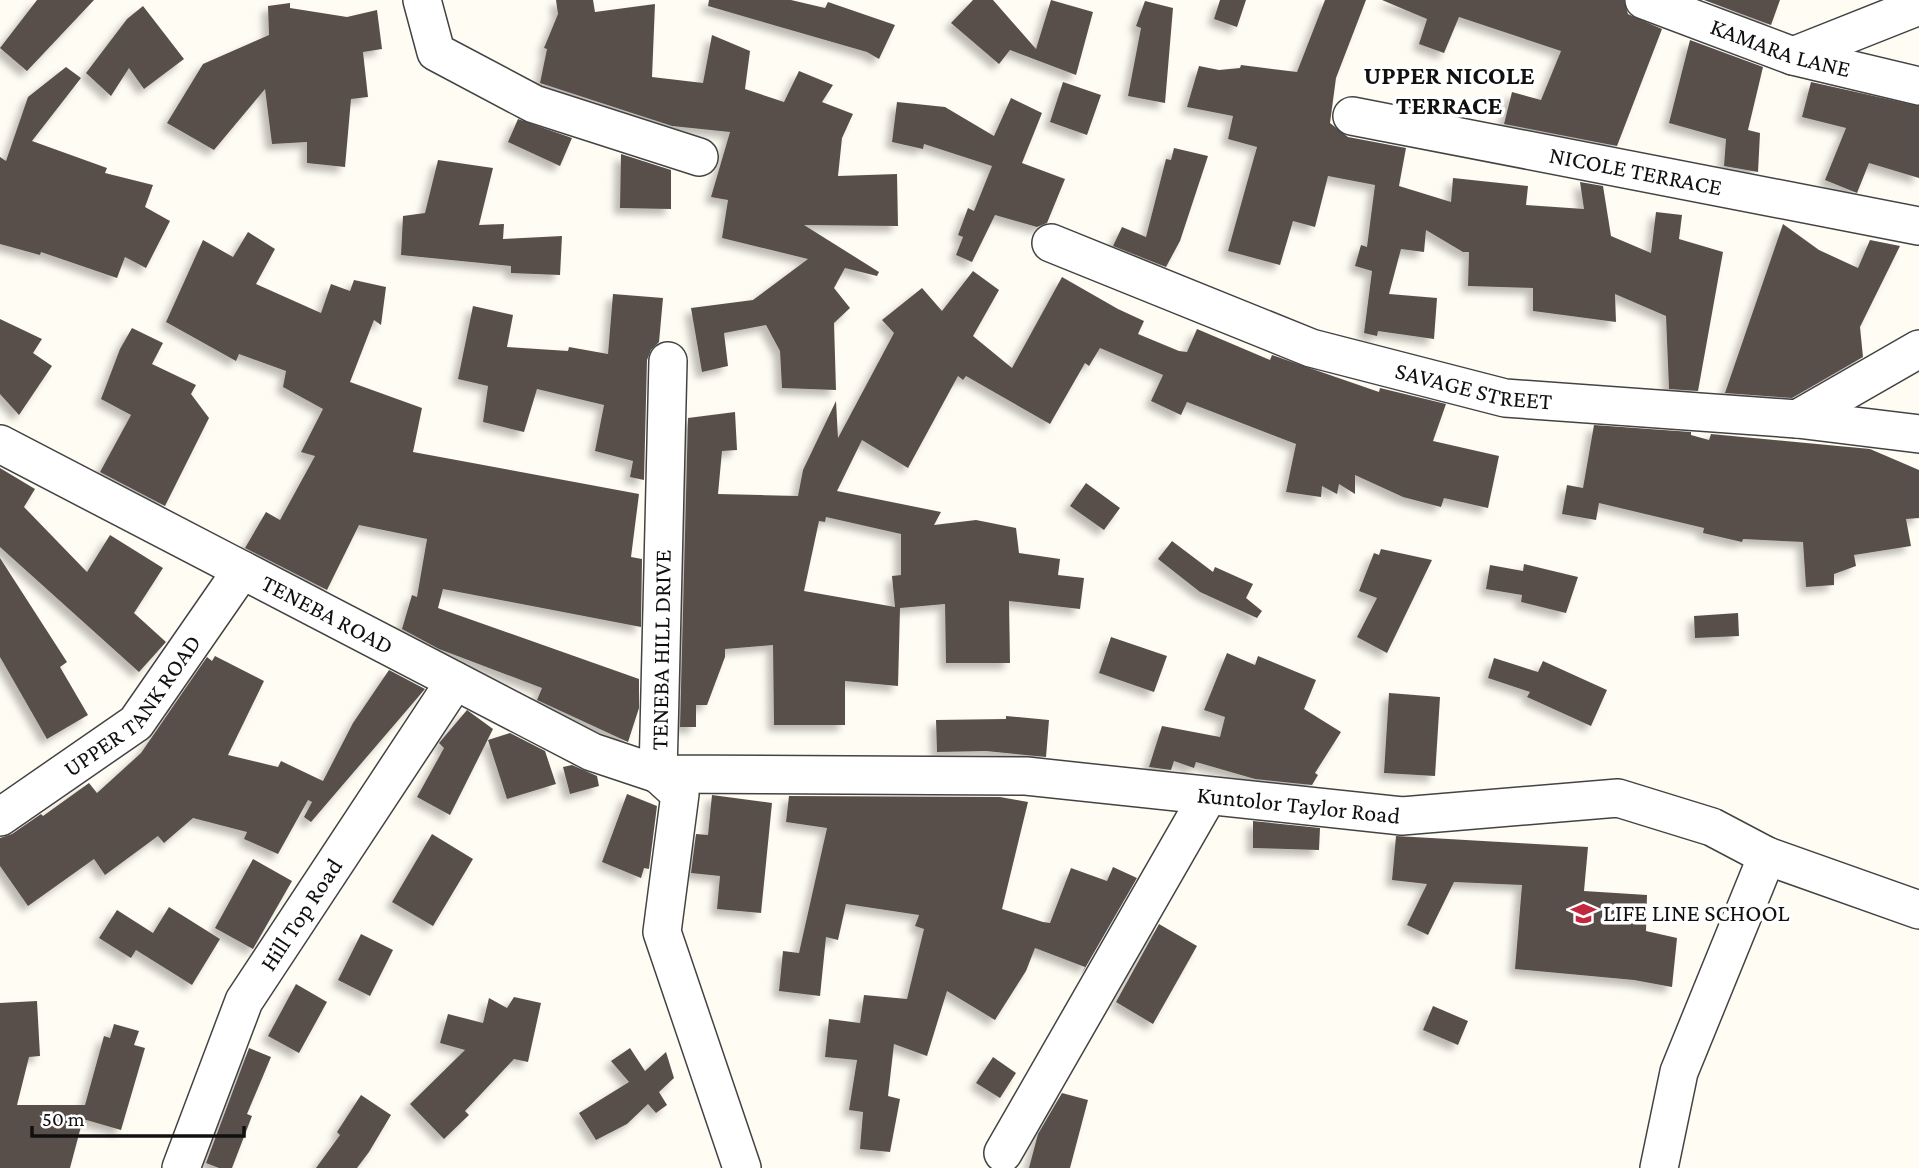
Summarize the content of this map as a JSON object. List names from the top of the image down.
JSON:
{
  "streets": {
    "street": [
      "KAMARA LANE",
      "NICOLE TERRACE",
      "SAVAGE STREET",
      "TENEBA ROAD",
      "TENEBA HILL DRIVE",
      "UPPER TANK ROAD",
      "Kuntolor Taylor Road",
      "Hill Top Road"
    ]
  },
  "crossings": [
    ["TENEBA ROAD", "TENEBA HILL DRIVE"],
    ["TENEBA ROAD", "UPPER TANK ROAD"],
    ["TENEBA ROAD", "Kuntolor Taylor Road"],
    ["TENEBA ROAD", "Hill Top Road"],
    ["TENEBA HILL DRIVE", "Kuntolor Taylor Road"]
  ],
  "districts": ["UPPER NICOLE TERRACE"],
  "places": {
    "school or university": ["LIFE LINE SCHOOL"]
  },
  "scale_bar": "50 m"
}
